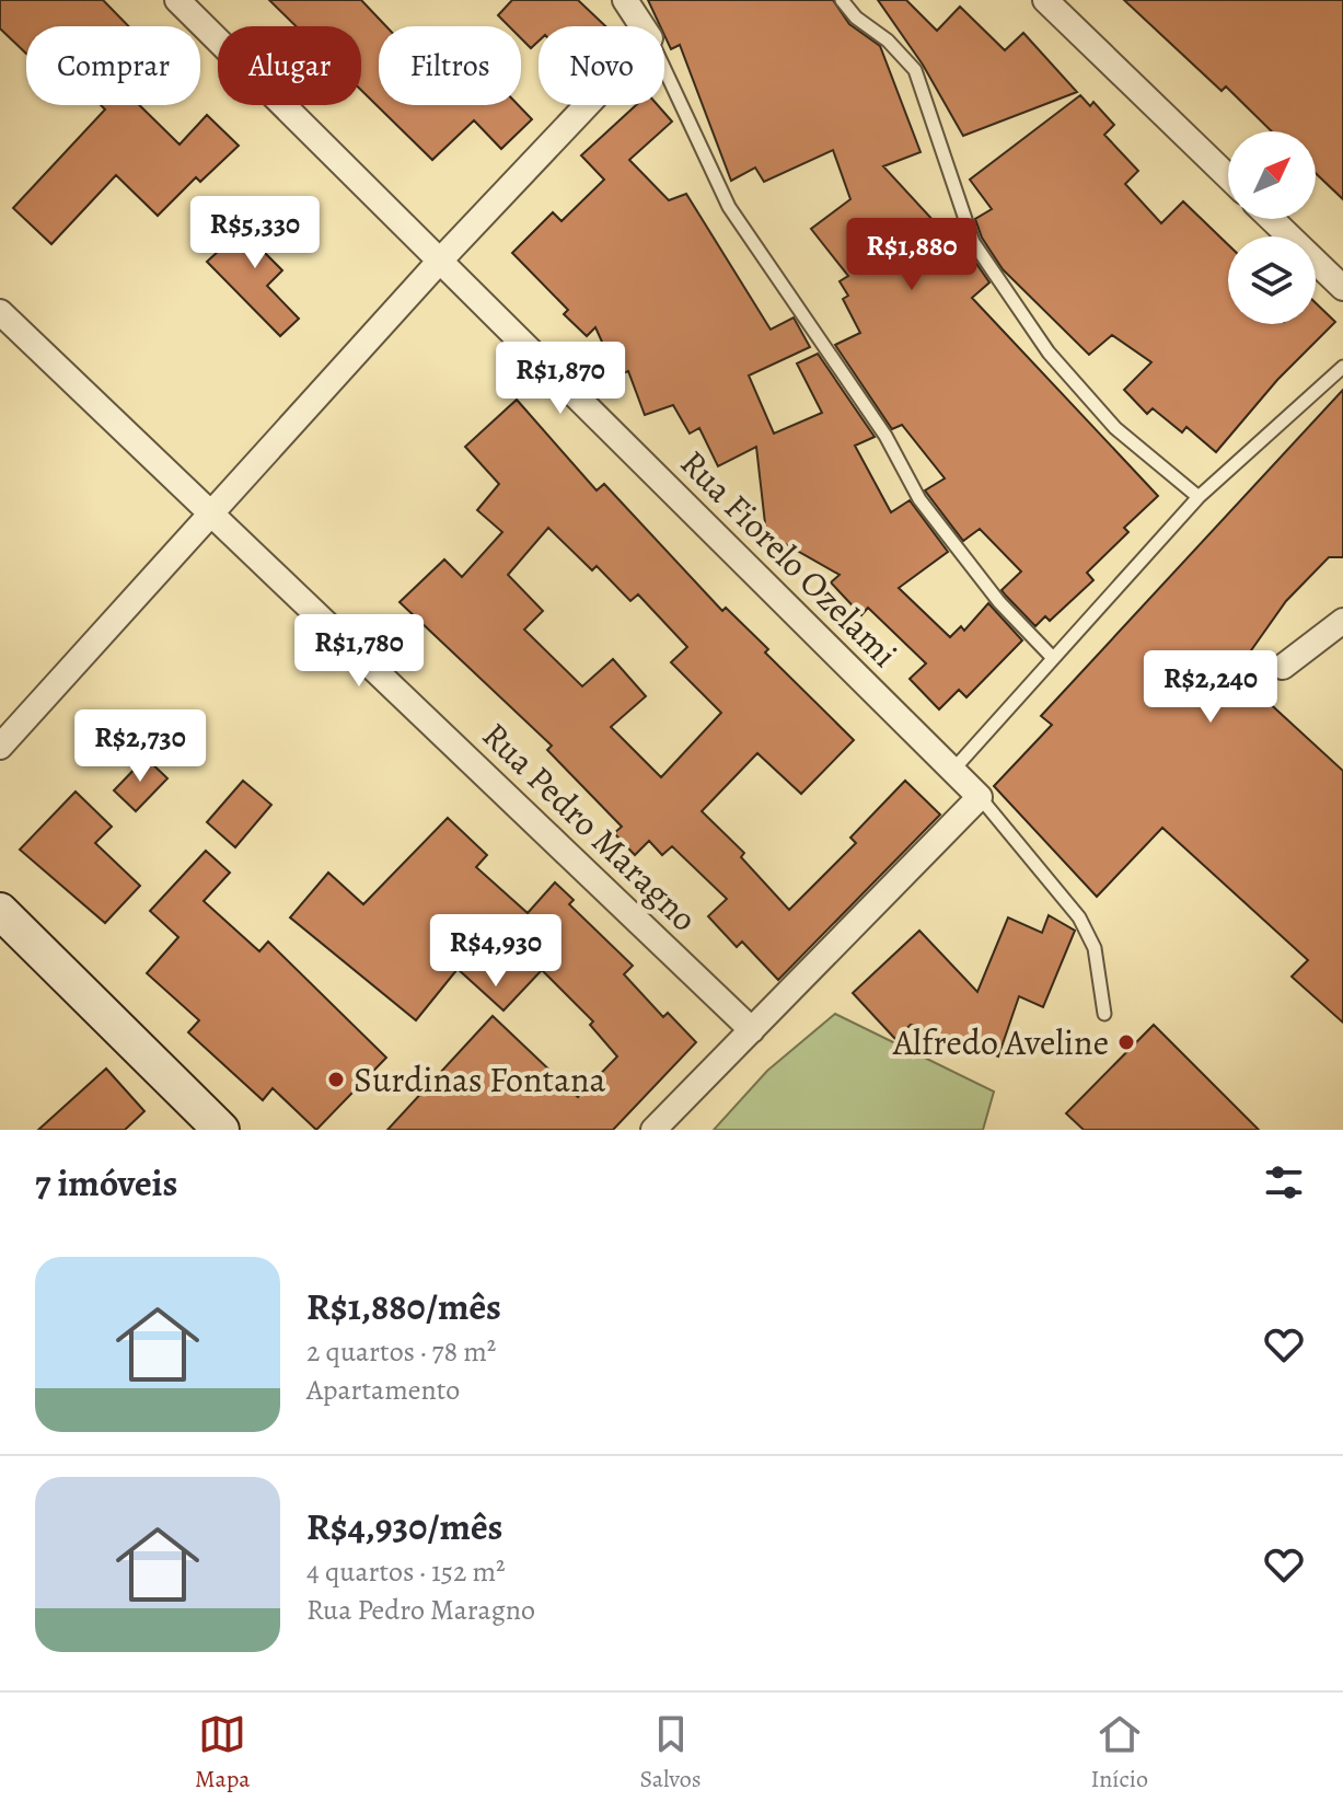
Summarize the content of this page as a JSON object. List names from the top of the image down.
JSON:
{
  "streets": {
    "street": ["Rua Fiorelo Ozelami", "Rua Pedro Maragno"]
  },
  "places": ["Alfredo Aveline", "Surdinas Fontana"],
  "north": "top right",
  "page": {
    "chip": [
      "Comprar",
      "Alugar",
      "Filtros",
      "Novo"
    ],
    "price": [
      "R$5,330",
      "R$1,880",
      "R$1,870",
      "R$1,780",
      "R$2,240",
      "R$2,730",
      "R$4,930"
    ],
    "heading": "7 imóveis",
    "list": [
      {
        "name": "R$1,880/mês",
        "note": "2 quartos · 78 m² · Apartamento"
      },
      {
        "name": "R$4,930/mês",
        "note": "4 quartos · 152 m² · Rua Pedro Maragno"
      }
    ],
    "tabs": ["Mapa", "Salvos", "Início"]
  }
}
